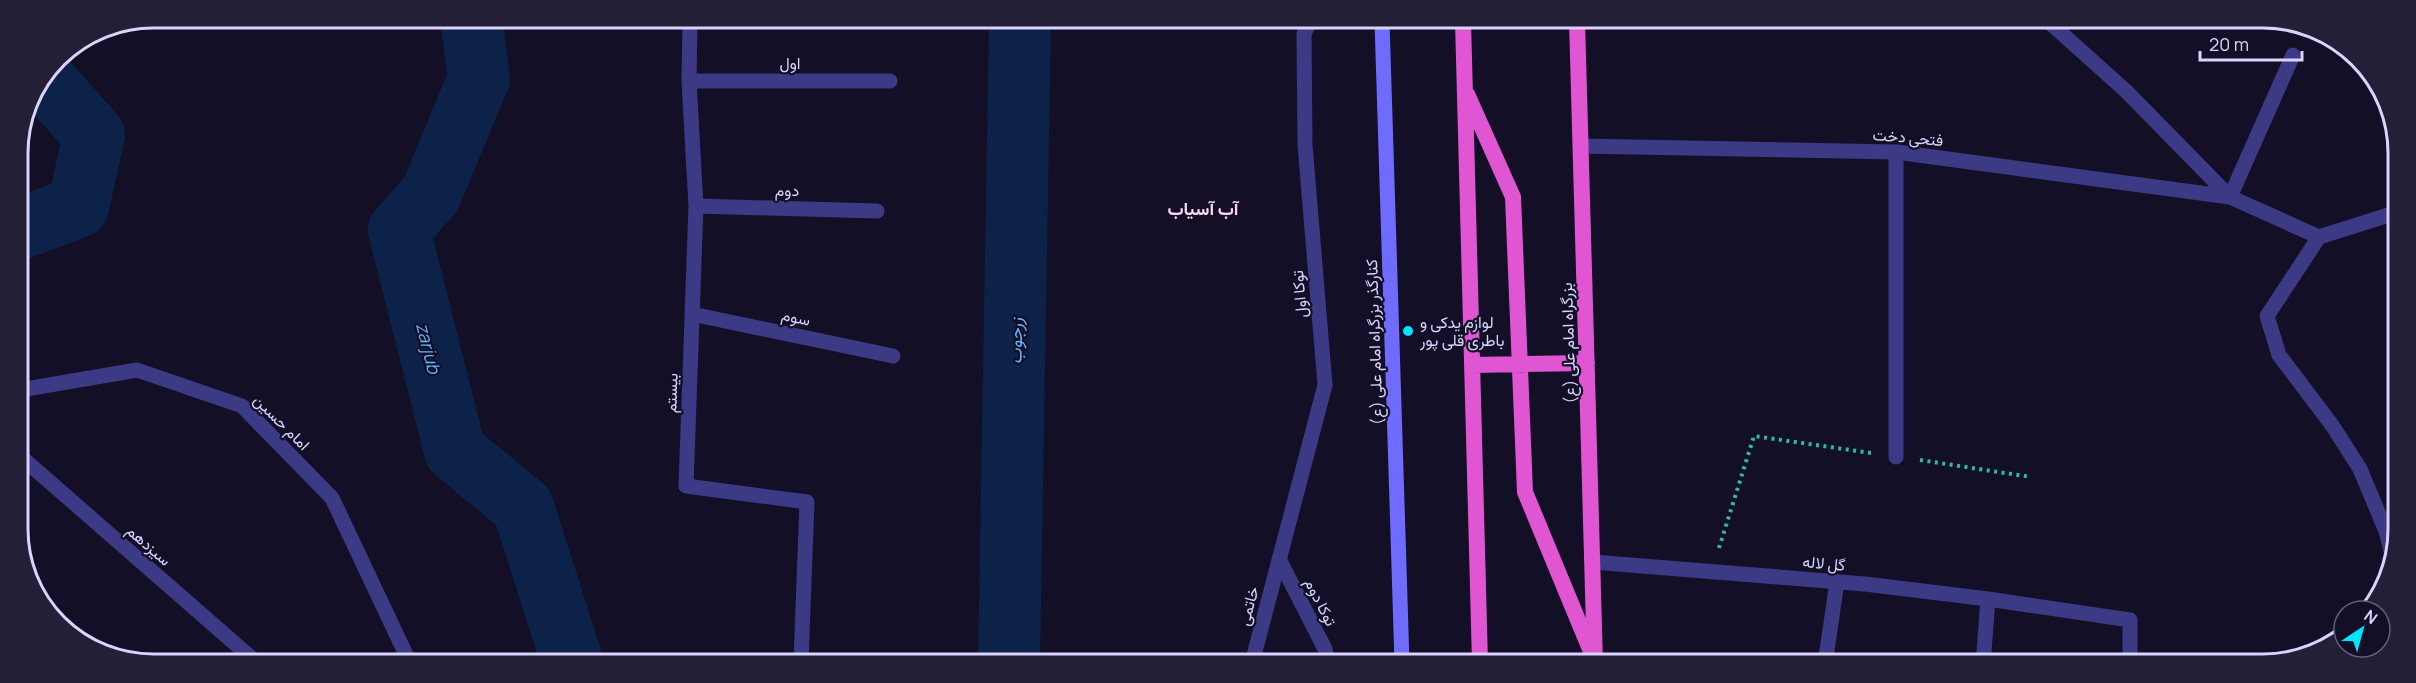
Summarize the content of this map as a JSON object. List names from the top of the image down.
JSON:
{
  "streets": {
    "highway": ["بزرگراه امام علی (ع)"],
    "main road": ["کنارگذر بزرگراه امام علی (ع)"],
    "street": [
      "اول",
      "فتحی دخت",
      "دوم",
      "توکا اول",
      "سوم",
      "بیستم",
      "امام حسین",
      "سیزدهم",
      "گل لاله",
      "توکا دوم",
      "خاتمی"
    ]
  },
  "crossings": [
    ["اول", "بیستم"],
    ["فتحی دخت", "بزرگراه امام علی (ع)"],
    ["دوم", "بیستم"],
    ["توکا اول", "توکا دوم"],
    ["توکا اول", "خاتمی"],
    ["سوم", "بیستم"],
    ["بزرگراه امام علی (ع)", "گل لاله"],
    ["توکا دوم", "خاتمی"]
  ],
  "districts": ["آب آسیاب"],
  "water": ["زرجوب", "zarjub"],
  "places": ["لوازم یدکی و باطری قلی پور"],
  "scale_bar": "20 m",
  "north": "top right"
}
